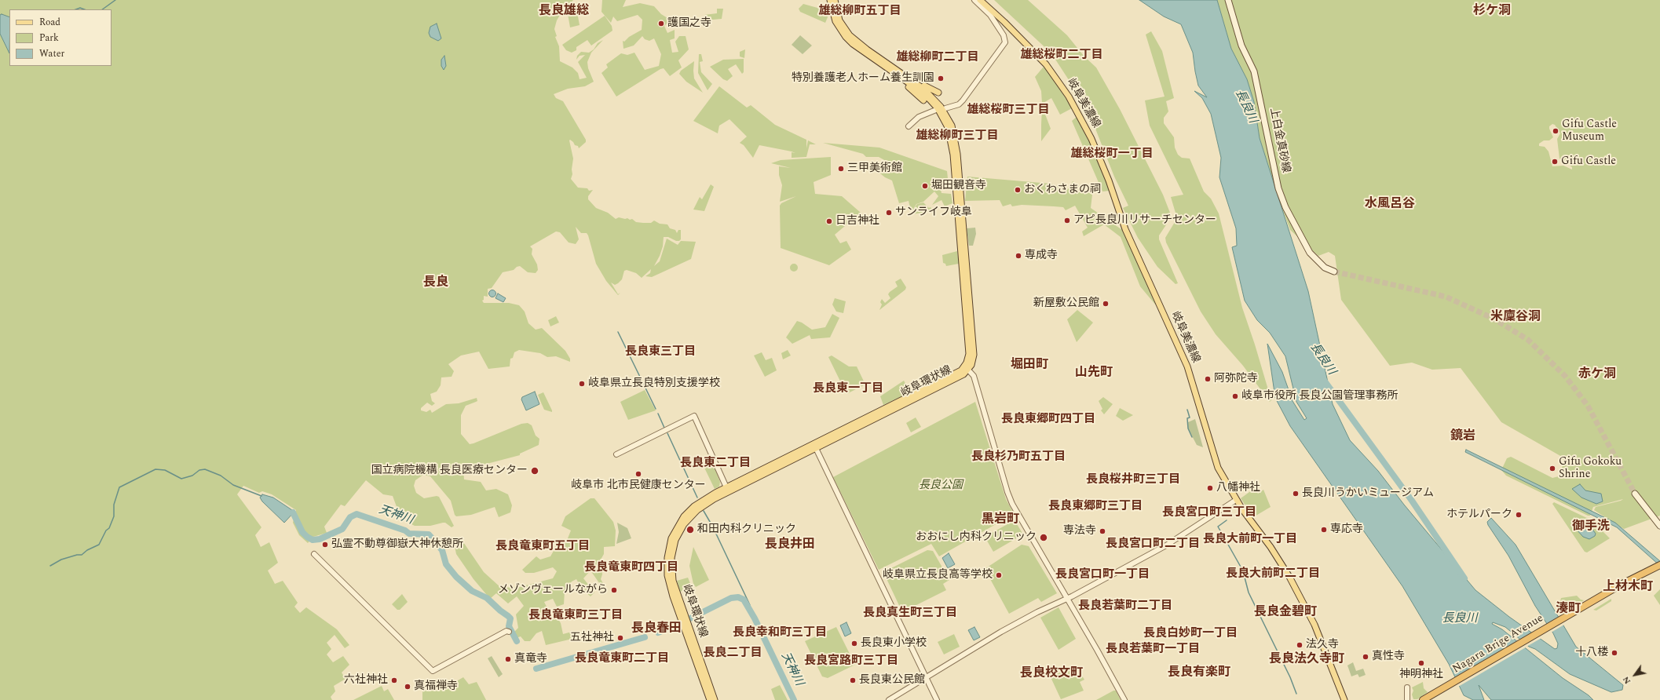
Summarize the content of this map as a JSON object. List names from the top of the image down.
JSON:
{
  "streets": {
    "highway": ["Nagara Brige Avenue"],
    "main road": ["岐阜美濃線", "上白金真砂線", "岐阜環状線"]
  },
  "districts": [
    "長良雄総",
    "雄総柳町五丁目",
    "杉ケ洞",
    "雄総桜町二丁目",
    "雄総柳町二丁目",
    "雄総桜町三丁目",
    "雄総柳町三丁目",
    "雄総桜町一丁目",
    "水風呂谷",
    "長良",
    "米廩谷洞",
    "長良東三丁目",
    "堀田町",
    "山先町",
    "赤ケ洞",
    "長良東一丁目",
    "長良東郷町四丁目",
    "鏡岩",
    "長良杉乃町五丁目",
    "長良東二丁目",
    "長良桜井町三丁目",
    "長良東郷町三丁目",
    "長良宮口町三丁目",
    "黒岩町",
    "御手洗",
    "長良大前町一丁目",
    "長良宮口町二丁目",
    "長良井田",
    "長良竜東町五丁目",
    "長良竜東町四丁目",
    "長良大前町二丁目",
    "長良宮口町一丁目",
    "上材木町",
    "長良若葉町二丁目",
    "湊町",
    "長良金碧町",
    "長良真生町三丁目",
    "長良竜東町三丁目",
    "長良春田",
    "長良幸和町三丁目",
    "長良白妙町一丁目",
    "長良若葉町一丁目",
    "長良二丁目",
    "長良竜東町二丁目",
    "長良法久寺町",
    "長良宮路町三丁目",
    "長良有楽町",
    "長良校文町"
  ],
  "water": ["長良川", "天神川"],
  "parks": ["長良公園"],
  "places": [
    "護国之寺",
    "特別養護老人ホーム養生訓園",
    "Gifu Castle Museum",
    "Gifu Castle",
    "三甲美術館",
    "堀田観音寺",
    "おくわさまの祠",
    "サンライフ岐阜",
    "アピ長良川リサーチセンター",
    "日吉神社",
    "専成寺",
    "新屋敷公民館",
    "阿弥陀寺",
    "岐阜県立長良特別支援学校",
    "岐阜市役所 長良公園管理事務所",
    "Gifu Gokoku Shrine",
    "国立病院機構 長良医療センター",
    "岐阜市 北市民健康センター",
    "八幡神社",
    "長良川うかいミュージアム",
    "ホテルパーク",
    "和田内科クリニック",
    "専応寺",
    "専法寺",
    "おおにし内科クリニック",
    "弘霊不動尊御嶽大神休憩所",
    "岐阜県立長良高等学校",
    "メゾンヴェールながら",
    "五社神社",
    "長良東小学校",
    "法久寺",
    "十八楼",
    "真性寺",
    "真竜寺",
    "神明神社",
    "六社神社",
    "長良東公民館",
    "真福禅寺"
  ],
  "legend": ["Road", "Park", "Water"],
  "north": "bottom left"
}
